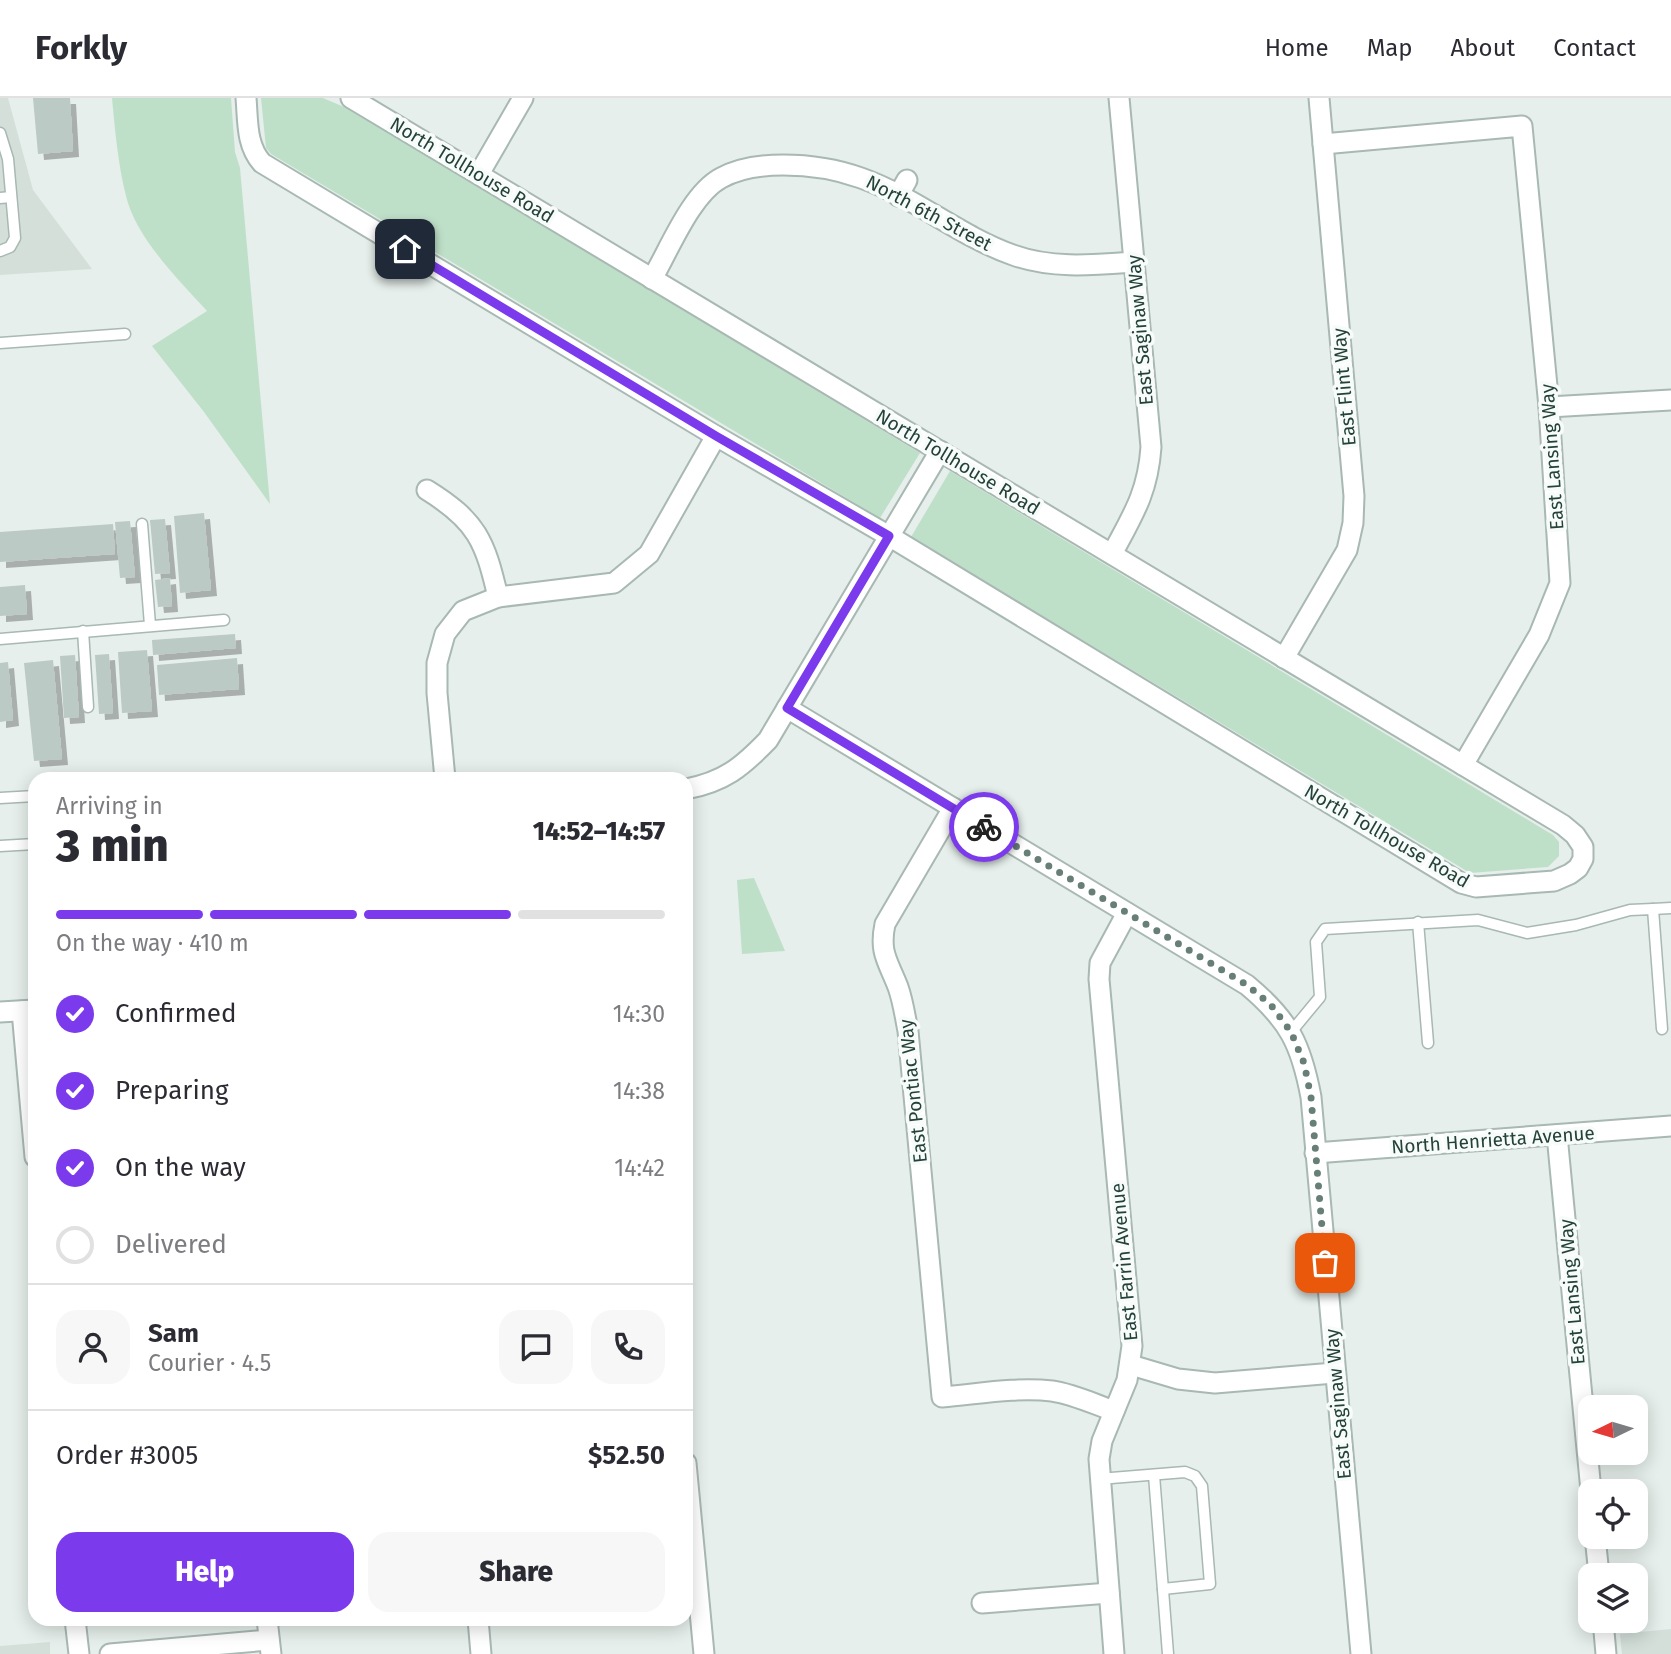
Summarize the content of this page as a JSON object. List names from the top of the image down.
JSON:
{
  "streets": {
    "street": [
      "North Tollhouse Road",
      "North 6th Street",
      "East Saginaw Way",
      "East Flint Way",
      "East Lansing Way",
      "East Pontiac Way",
      "North Henrietta Avenue",
      "East Farrin Avenue"
    ]
  },
  "crossings": [
    ["North Tollhouse Road", "North 6th Street"],
    ["North Tollhouse Road", "East Saginaw Way"],
    ["North Tollhouse Road", "East Flint Way"],
    ["North Tollhouse Road", "East Lansing Way"],
    ["North 6th Street", "East Saginaw Way"],
    ["East Saginaw Way", "East Pontiac Way"],
    ["East Saginaw Way", "North Henrietta Avenue"],
    ["East Saginaw Way", "East Farrin Avenue"],
    ["East Flint Way", "East Lansing Way"],
    ["East Lansing Way", "North Henrietta Avenue"],
    ["East Pontiac Way", "East Farrin Avenue"]
  ],
  "north": "left",
  "page": {
    "header": "Forkly",
    "nav": [
      "Home",
      "Map",
      "About",
      "Contact"
    ],
    "heading": ["3 min", "Arriving in", "14:52–14:57"],
    "panel": [
      "Sam",
      "Courier · 4.5",
      "Order #3005",
      "$52.50"
    ],
    "bar": "On the way · 410 m",
    "list": [
      ["Confirmed", "14:30"],
      ["Preparing", "14:38"],
      ["On the way", "14:42"],
      "Delivered"
    ],
    "buttons": ["Help", "Share"]
  }
}
